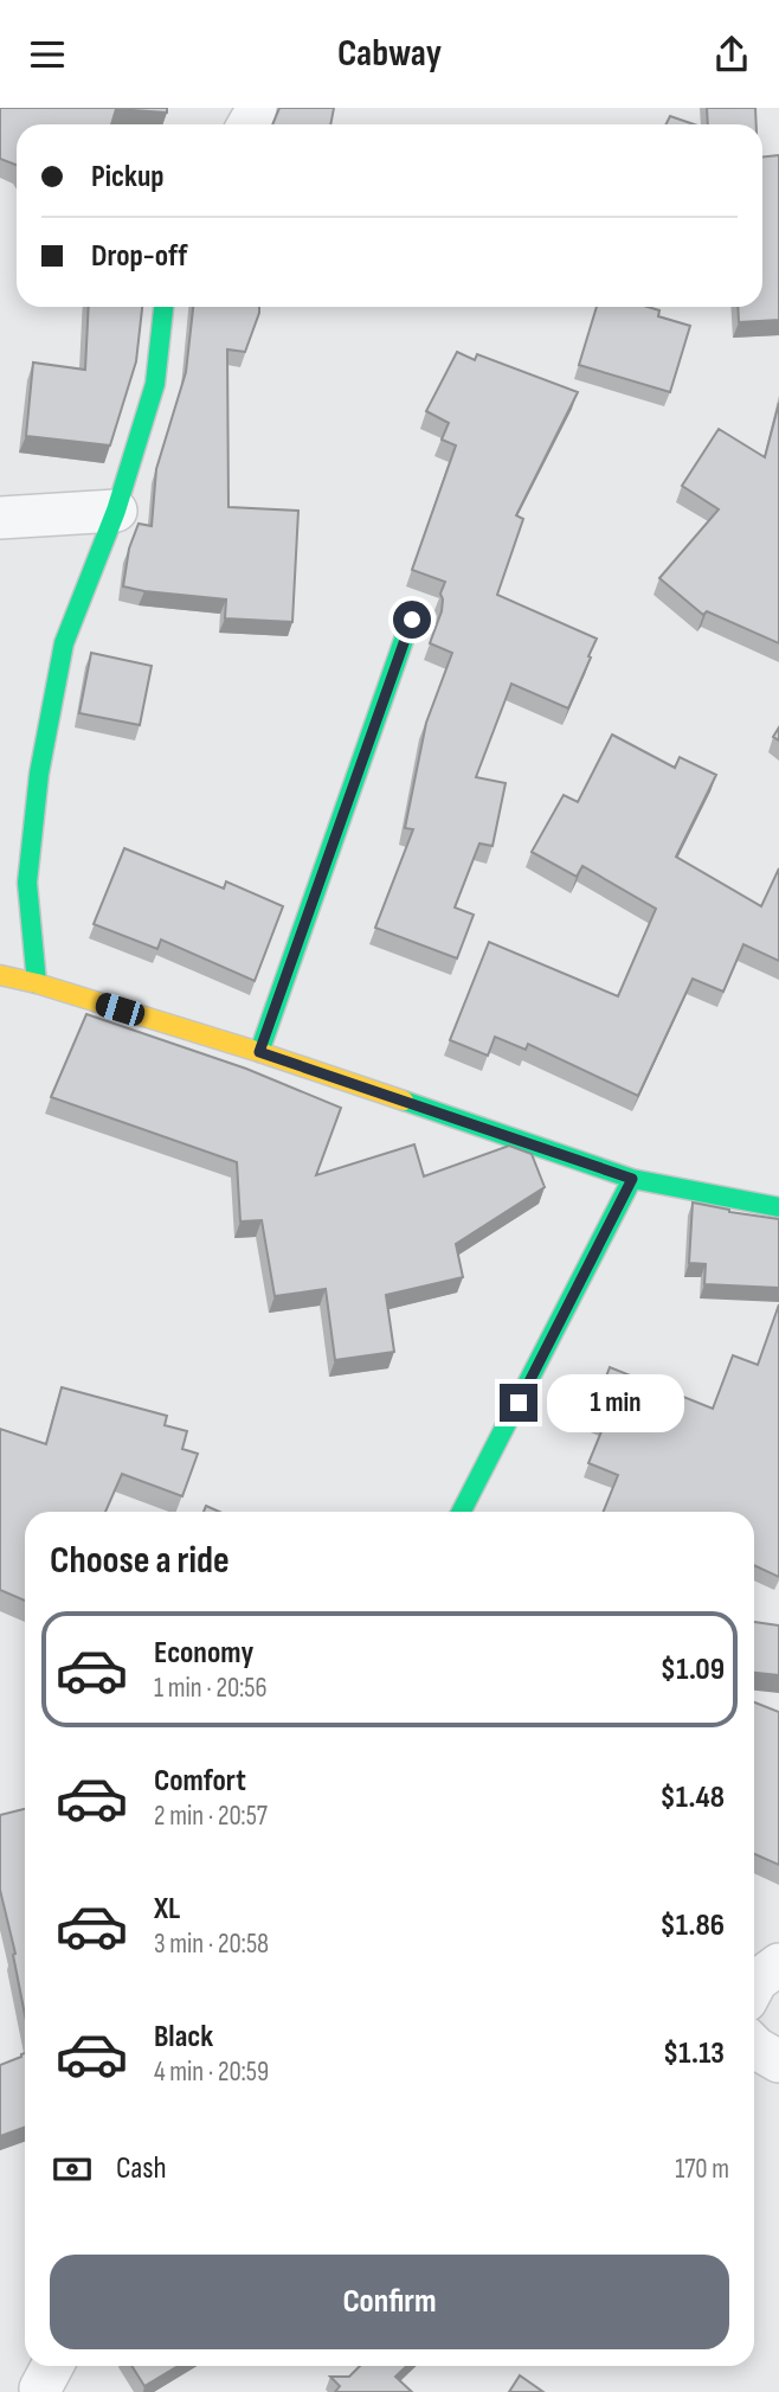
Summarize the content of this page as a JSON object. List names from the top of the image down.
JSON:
{
  "page": {
    "header": "Cabway",
    "banner": ["Pickup", "Drop-off"],
    "bubble": "1 min",
    "heading": "Choose a ride",
    "list": [
      {
        "name": "Economy",
        "note": "1 min · 20:56",
        "value": "$1.09"
      },
      {
        "name": "Comfort",
        "note": "2 min · 20:57",
        "value": "$1.48"
      },
      {
        "name": "XL",
        "note": "3 min · 20:58",
        "value": "$1.86"
      },
      {
        "name": "Black",
        "note": "4 min · 20:59",
        "value": "$1.13"
      }
    ],
    "pay": ["Cash", "170 m"],
    "buttons": "Confirm"
  }
}
